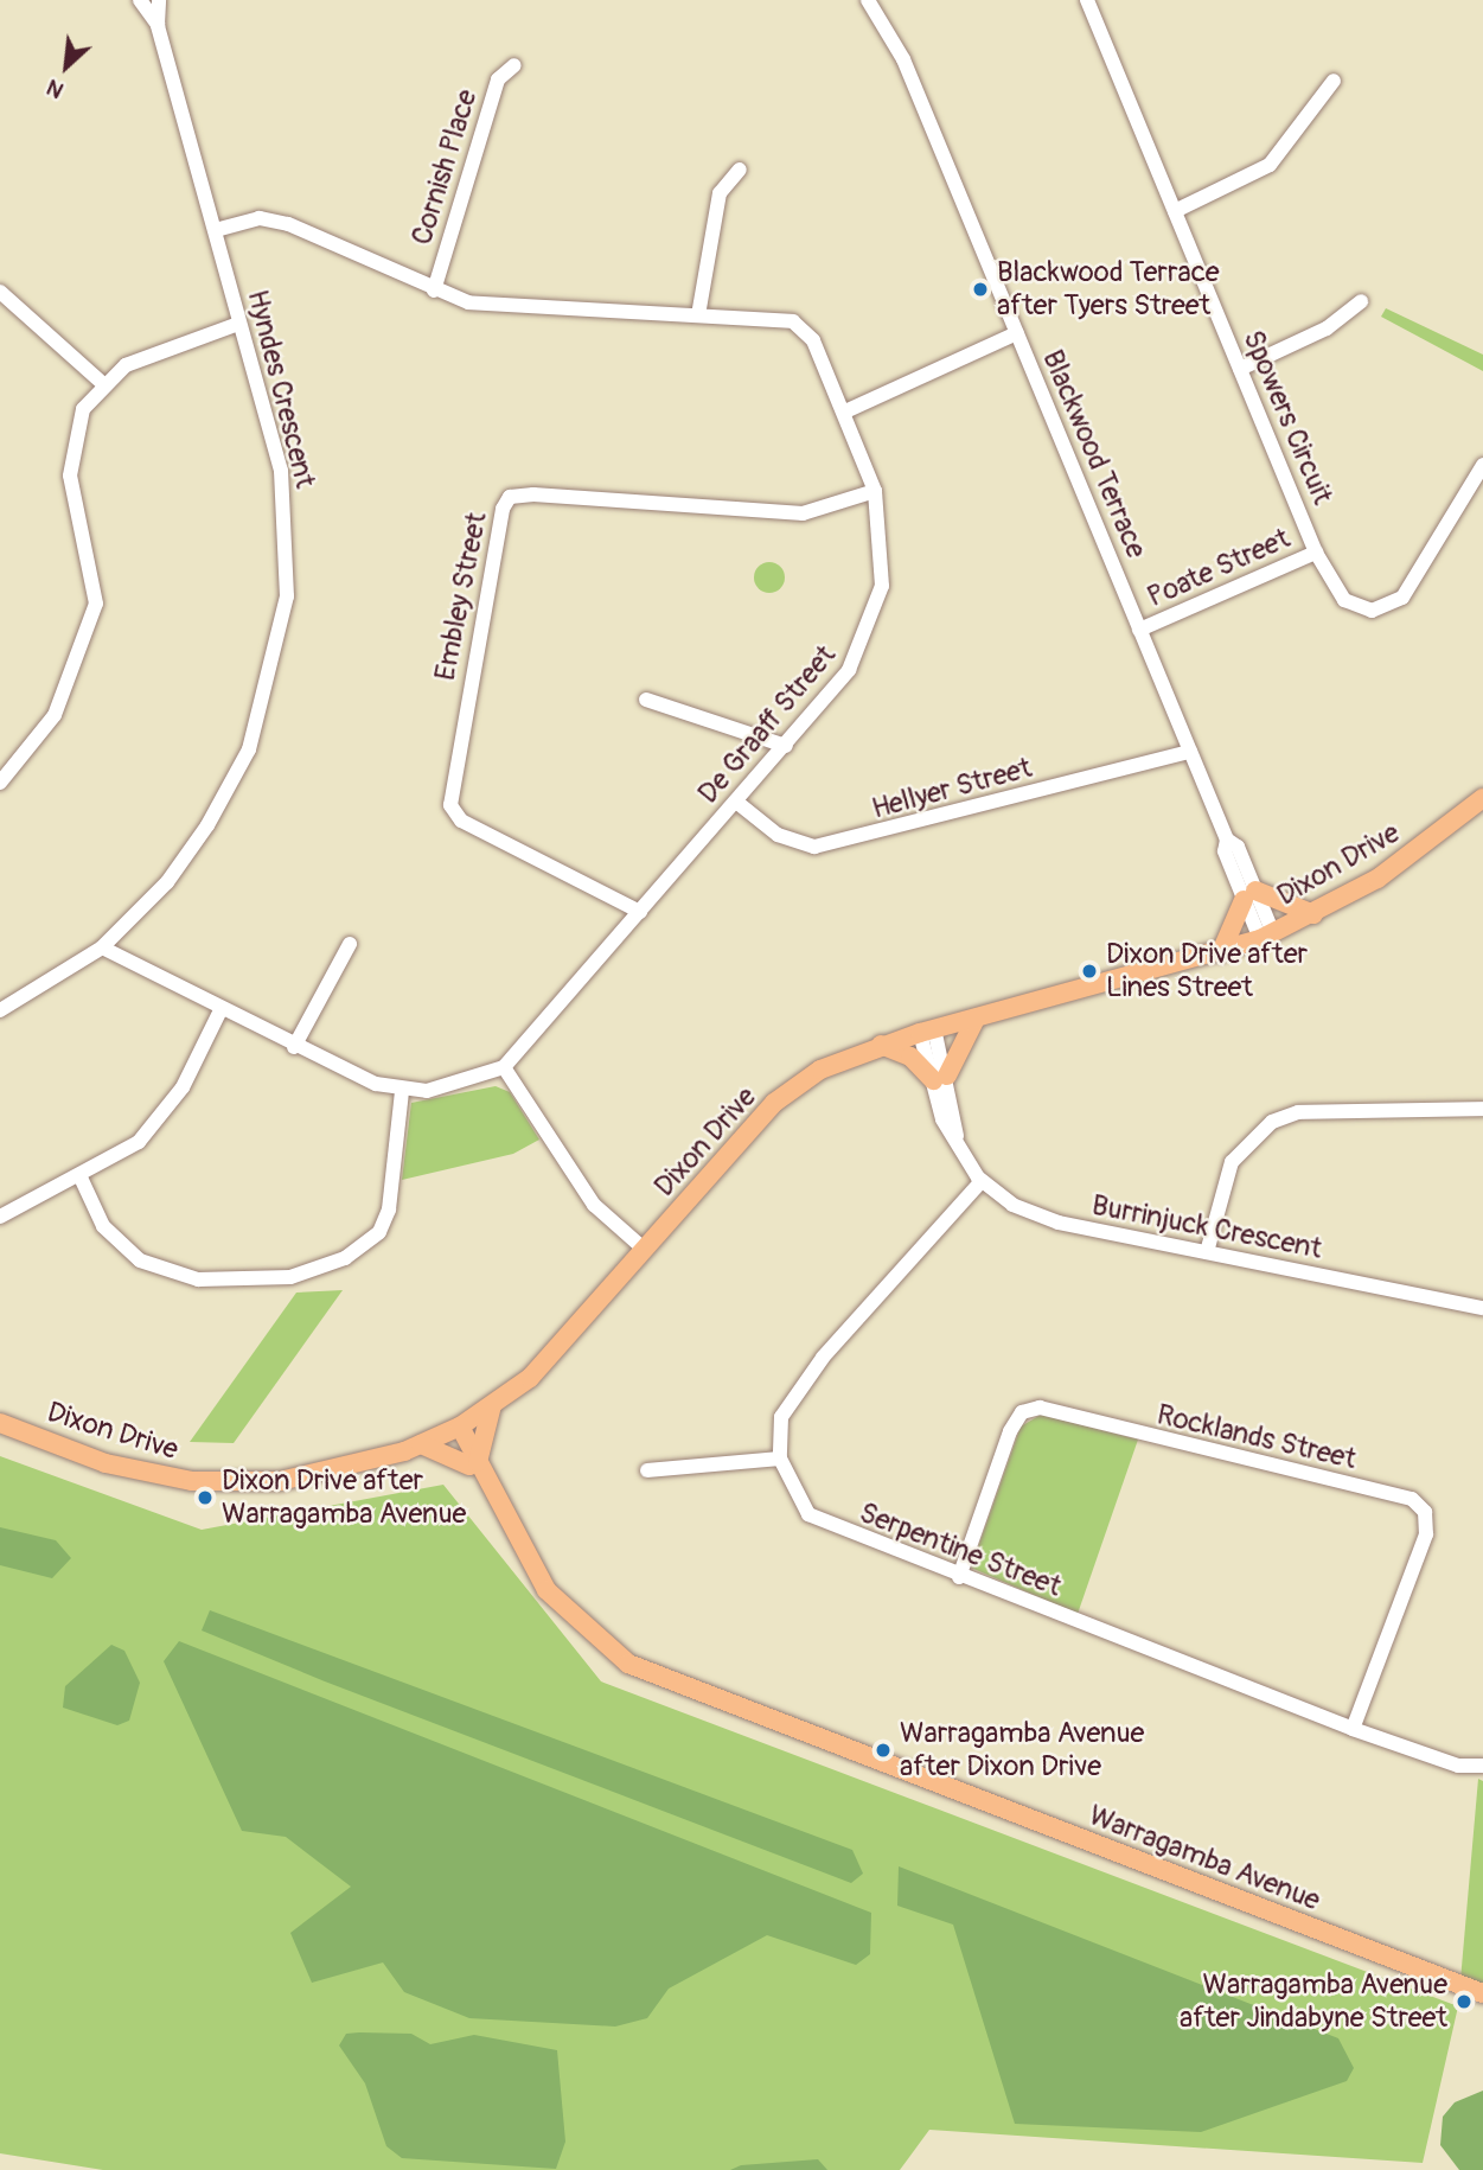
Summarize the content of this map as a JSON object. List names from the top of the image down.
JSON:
{
  "streets": {
    "main road": ["Dixon Drive", "Warragamba Avenue"],
    "street": [
      "Cornish Place",
      "Hyndes Crescent",
      "Spowers Circuit",
      "Blackwood Terrace",
      "Poate Street",
      "Embley Street",
      "De Graaff Street",
      "Hellyer Street",
      "Burrinjuck Crescent",
      "Rocklands Street",
      "Serpentine Street"
    ]
  },
  "crossings": [
    ["Cornish Place", "De Graaff Street"],
    ["Hyndes Crescent", "De Graaff Street"],
    ["Spowers Circuit", "Poate Street"],
    ["Blackwood Terrace", "Poate Street"],
    ["Blackwood Terrace", "Hellyer Street"],
    ["Blackwood Terrace", "Dixon Drive"],
    ["Embley Street", "De Graaff Street"],
    ["De Graaff Street", "Hellyer Street"],
    ["Dixon Drive", "Burrinjuck Crescent"],
    ["Dixon Drive", "Warragamba Avenue"],
    ["Burrinjuck Crescent", "Serpentine Street"],
    ["Rocklands Street", "Serpentine Street"]
  ],
  "places": [
    "Blackwood Terrace after Tyers Street",
    "Dixon Drive after Lines Street",
    "Dixon Drive after Warragamba Avenue",
    "Warragamba Avenue after Dixon Drive",
    "Warragamba Avenue after Jindabyne Street"
  ],
  "north": "bottom left"
}
